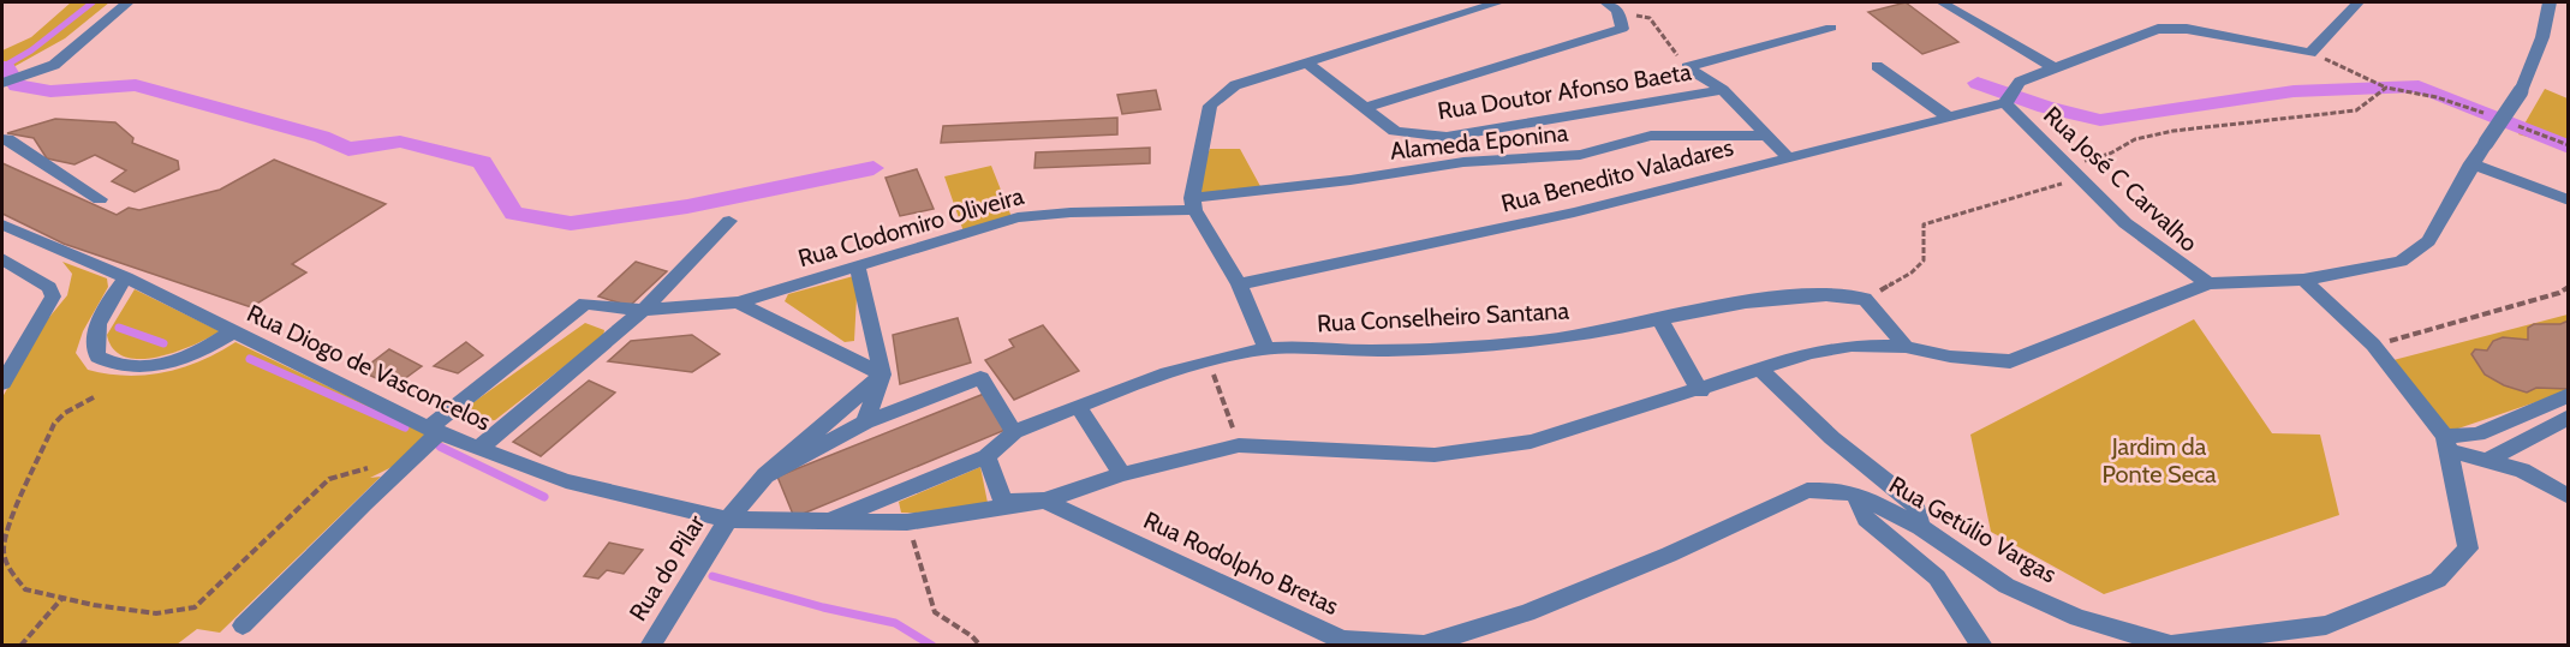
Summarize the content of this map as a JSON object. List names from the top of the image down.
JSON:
{
  "streets": {
    "street": [
      "Rua Doutor Afonso Baeta",
      "Alameda Eponina",
      "Rua Benedito Valadares",
      "Rua José C Carvalho",
      "Rua Clodomiro Oliveira",
      "Rua Conselheiro Santana",
      "Rua Diogo de Vasconcelos",
      "Rua Getúlio Vargas",
      "Rua Rodolpho Bretas",
      "Rua do Pilar"
    ]
  },
  "crossings": [
    ["Alameda Eponina", "Rua Clodomiro Oliveira"],
    ["Rua Benedito Valadares", "Rua José C Carvalho"],
    ["Rua Clodomiro Oliveira", "Rua Diogo de Vasconcelos"],
    ["Rua Diogo de Vasconcelos", "Rua do Pilar"],
    ["Rua Getúlio Vargas", "Rua Rodolpho Bretas"]
  ],
  "parks": ["Jardim da Ponte Seca"]
}
